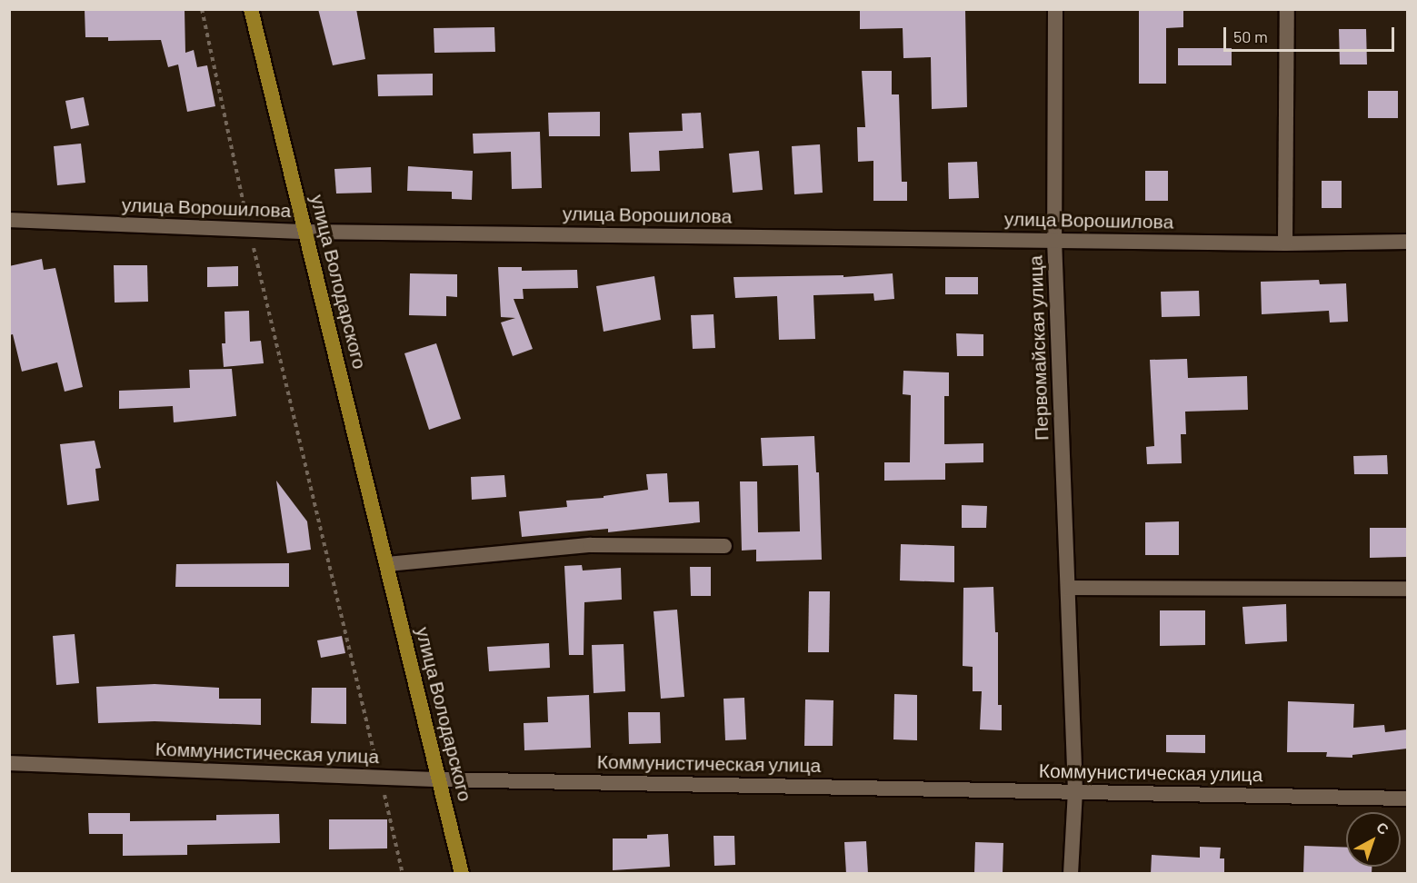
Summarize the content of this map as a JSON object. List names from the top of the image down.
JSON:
{
  "streets": {
    "main road": ["улица Володарского"],
    "street": ["улица Ворошилова", "Первомайская улица", "Коммунистическая улица"]
  },
  "crossings": [
    ["улица Ворошилова", "улица Володарского"],
    ["улица Ворошилова", "Первомайская улица"],
    ["улица Володарского", "Коммунистическая улица"],
    ["Первомайская улица", "Коммунистическая улица"]
  ],
  "scale_bar": "50 m",
  "north": "top right"
}
